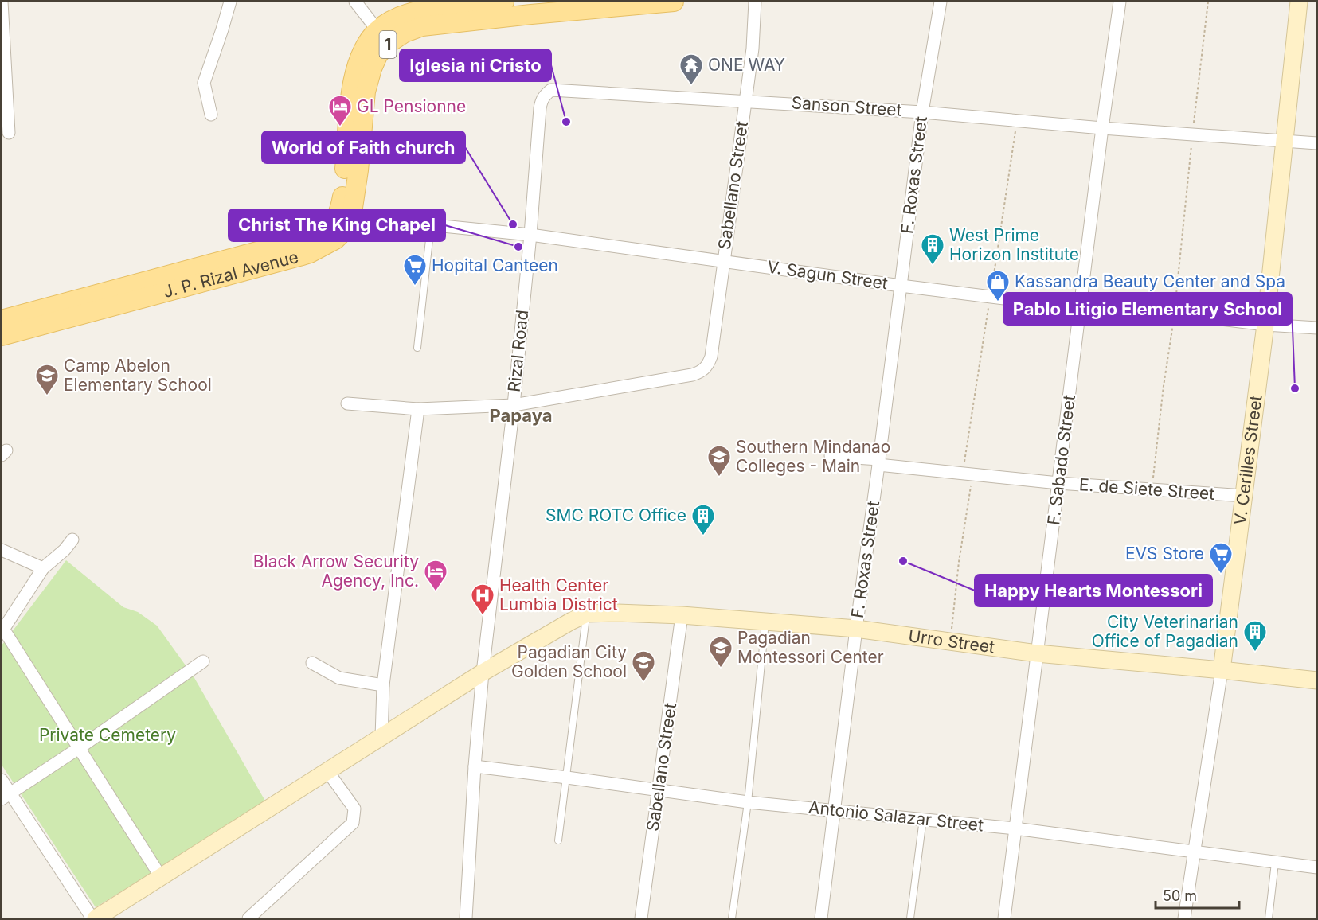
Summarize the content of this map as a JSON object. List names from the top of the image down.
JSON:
{
  "streets": {
    "main road": ["1", "J. P. Rizal Avenue"],
    "street": [
      "Sanson Street",
      "F. Roxas Street",
      "Sabellano Street",
      "V. Sagun Street",
      "Rizal Road",
      "F. Sabado Street",
      "V. Cerilles Street",
      "E. de Siete Street",
      "Urro Street",
      "Antonio Salazar Street"
    ]
  },
  "crossings": [
    ["Sanson Street", "F. Roxas Street"],
    ["Sanson Street", "Sabellano Street"],
    ["Sanson Street", "Rizal Road"],
    ["Sanson Street", "F. Sabado Street"],
    ["Sanson Street", "V. Cerilles Street"],
    ["F. Roxas Street", "V. Sagun Street"],
    ["F. Roxas Street", "E. de Siete Street"],
    ["F. Roxas Street", "Urro Street"],
    ["F. Roxas Street", "Antonio Salazar Street"],
    ["Sabellano Street", "V. Sagun Street"],
    ["Sabellano Street", "Rizal Road"],
    ["Sabellano Street", "Urro Street"],
    ["Sabellano Street", "Antonio Salazar Street"],
    ["J. P. Rizal Avenue", "V. Sagun Street"],
    ["V. Sagun Street", "Rizal Road"],
    ["V. Sagun Street", "F. Sabado Street"],
    ["V. Sagun Street", "V. Cerilles Street"],
    ["Rizal Road", "Antonio Salazar Street"],
    ["F. Sabado Street", "E. de Siete Street"],
    ["F. Sabado Street", "Urro Street"],
    ["F. Sabado Street", "Antonio Salazar Street"],
    ["V. Cerilles Street", "E. de Siete Street"],
    ["V. Cerilles Street", "Urro Street"],
    ["V. Cerilles Street", "Antonio Salazar Street"]
  ],
  "districts": ["Papaya"],
  "parks": ["Private Cemetery"],
  "places": {
    "temple": ["ONE WAY"],
    "other": [
      "Iglesia ni Cristo",
      "World of Faith church",
      "Christ The King Chapel",
      "Pablo Litigio Elementary School",
      "Happy Hearts Montessori"
    ],
    "hotel": ["GL Pensionne", "Black Arrow Security Agency, Inc."],
    "building": ["West Prime Horizon Institute", "SMC ROTC Office", "City Veterinarian Office of Pagadian"],
    "supermarket": ["Hopital Canteen", "EVS Store"],
    "shop": ["Kassandra Beauty Center and Spa"],
    "school or university": [
      "Camp Abelon Elementary School",
      "Southern Mindanao Colleges - Main",
      "Pagadian Montessori Center",
      "Pagadian City Golden School"
    ],
    "hospital": ["Health Center Lumbia District"]
  },
  "scale_bar": "50 m"
}
